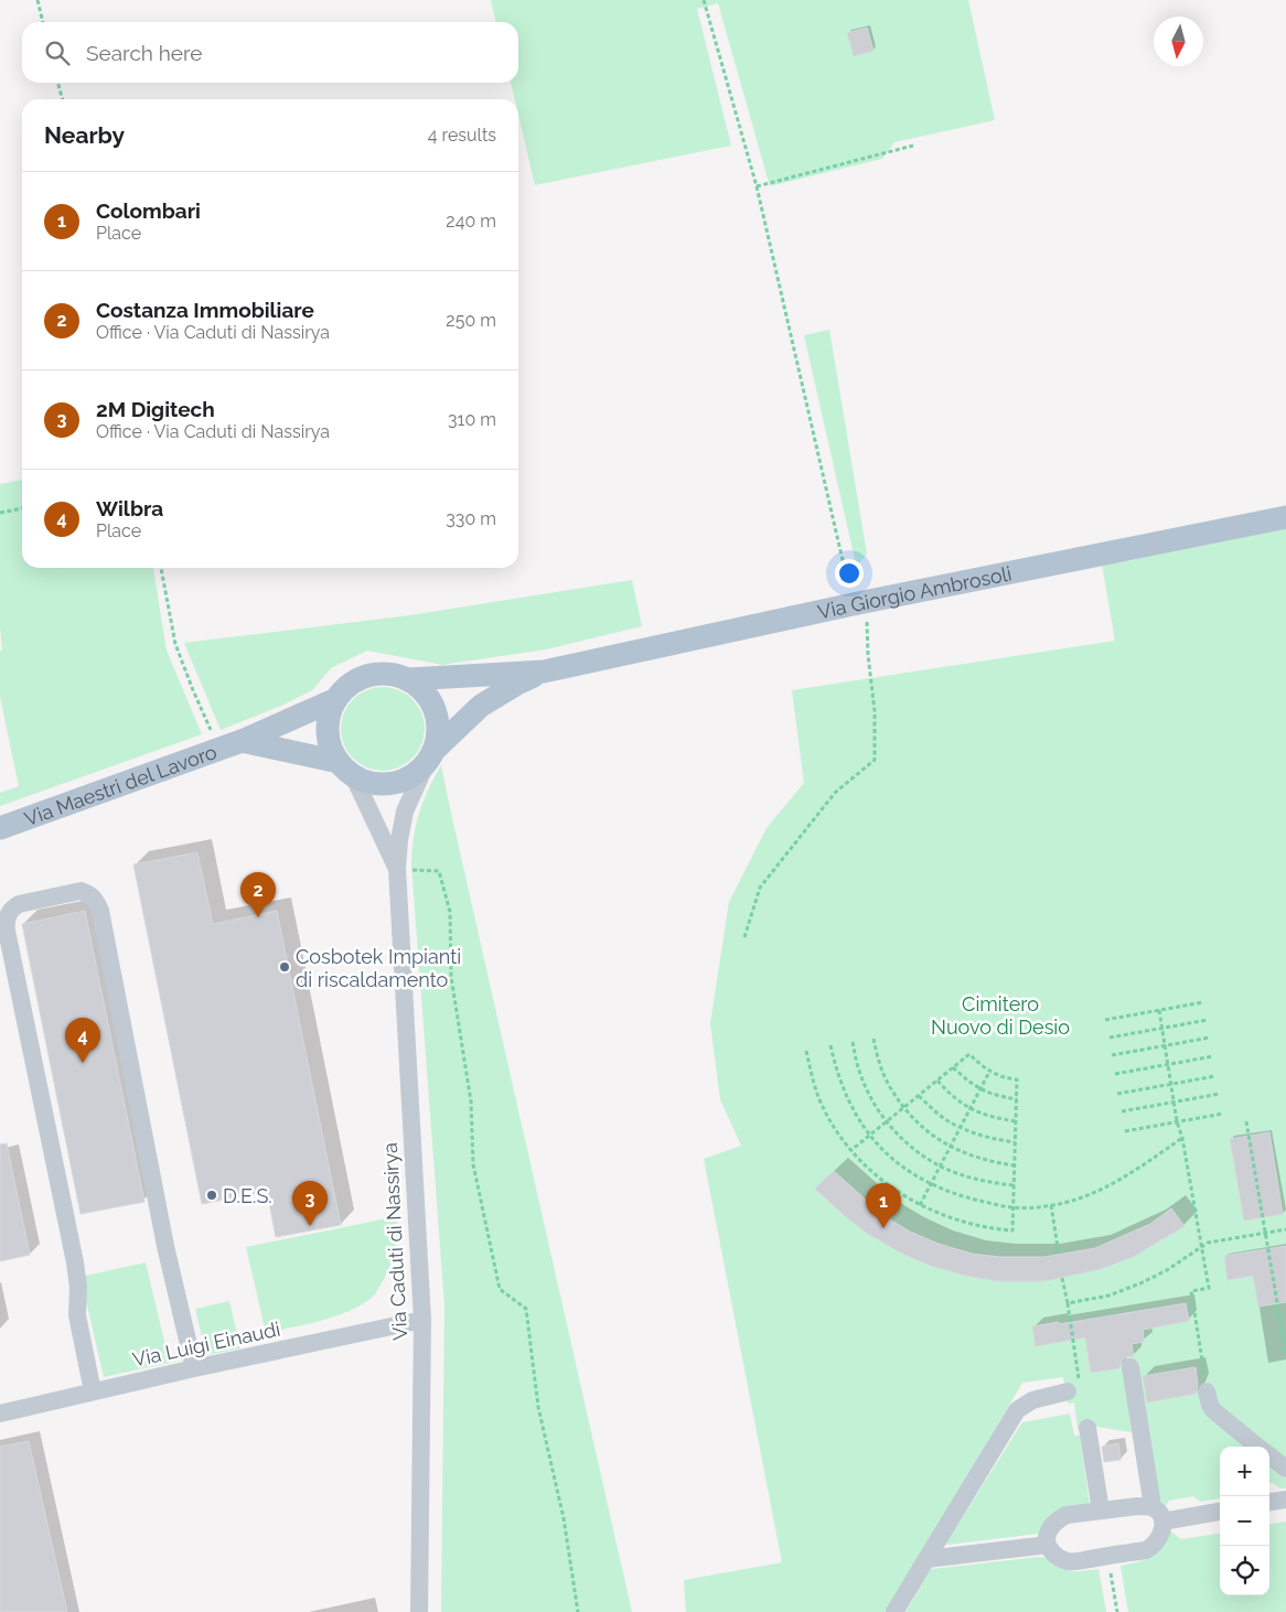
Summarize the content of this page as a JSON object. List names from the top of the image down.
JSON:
{
  "streets": {
    "main road": ["Via Giorgio Ambrosoli", "Via Maestri del Lavoro"],
    "street": ["Via Caduti di Nassirya", "Via Luigi Einaudi"]
  },
  "crossings": [
    ["Via Giorgio Ambrosoli", "Via Maestri del Lavoro"],
    ["Via Giorgio Ambrosoli", "Via Caduti di Nassirya"],
    ["Via Maestri del Lavoro", "Via Caduti di Nassirya"],
    ["Via Caduti di Nassirya", "Via Luigi Einaudi"]
  ],
  "parks": ["Cimitero Nuovo di Desio"],
  "places": ["Cosbotek Impianti di riscaldamento", "D.E.S."],
  "north": "bottom",
  "page": {
    "search": "Search here",
    "heading": ["Nearby", "4 results"],
    "list": [
      {
        "mark": "1",
        "name": "Colombari",
        "note": "Place",
        "value": "240 m"
      },
      {
        "mark": "2",
        "name": "Costanza Immobiliare",
        "note": "Office · Via Caduti di Nassirya",
        "value": "250 m"
      },
      {
        "mark": "3",
        "name": "2M Digitech",
        "note": "Office · Via Caduti di Nassirya",
        "value": "310 m"
      },
      {
        "mark": "4",
        "name": "Wilbra",
        "note": "Place",
        "value": "330 m"
      }
    ],
    "pins": [
      "2",
      "4",
      "3",
      "1"
    ],
    "map_buttons": ["+", "−"]
  }
}
